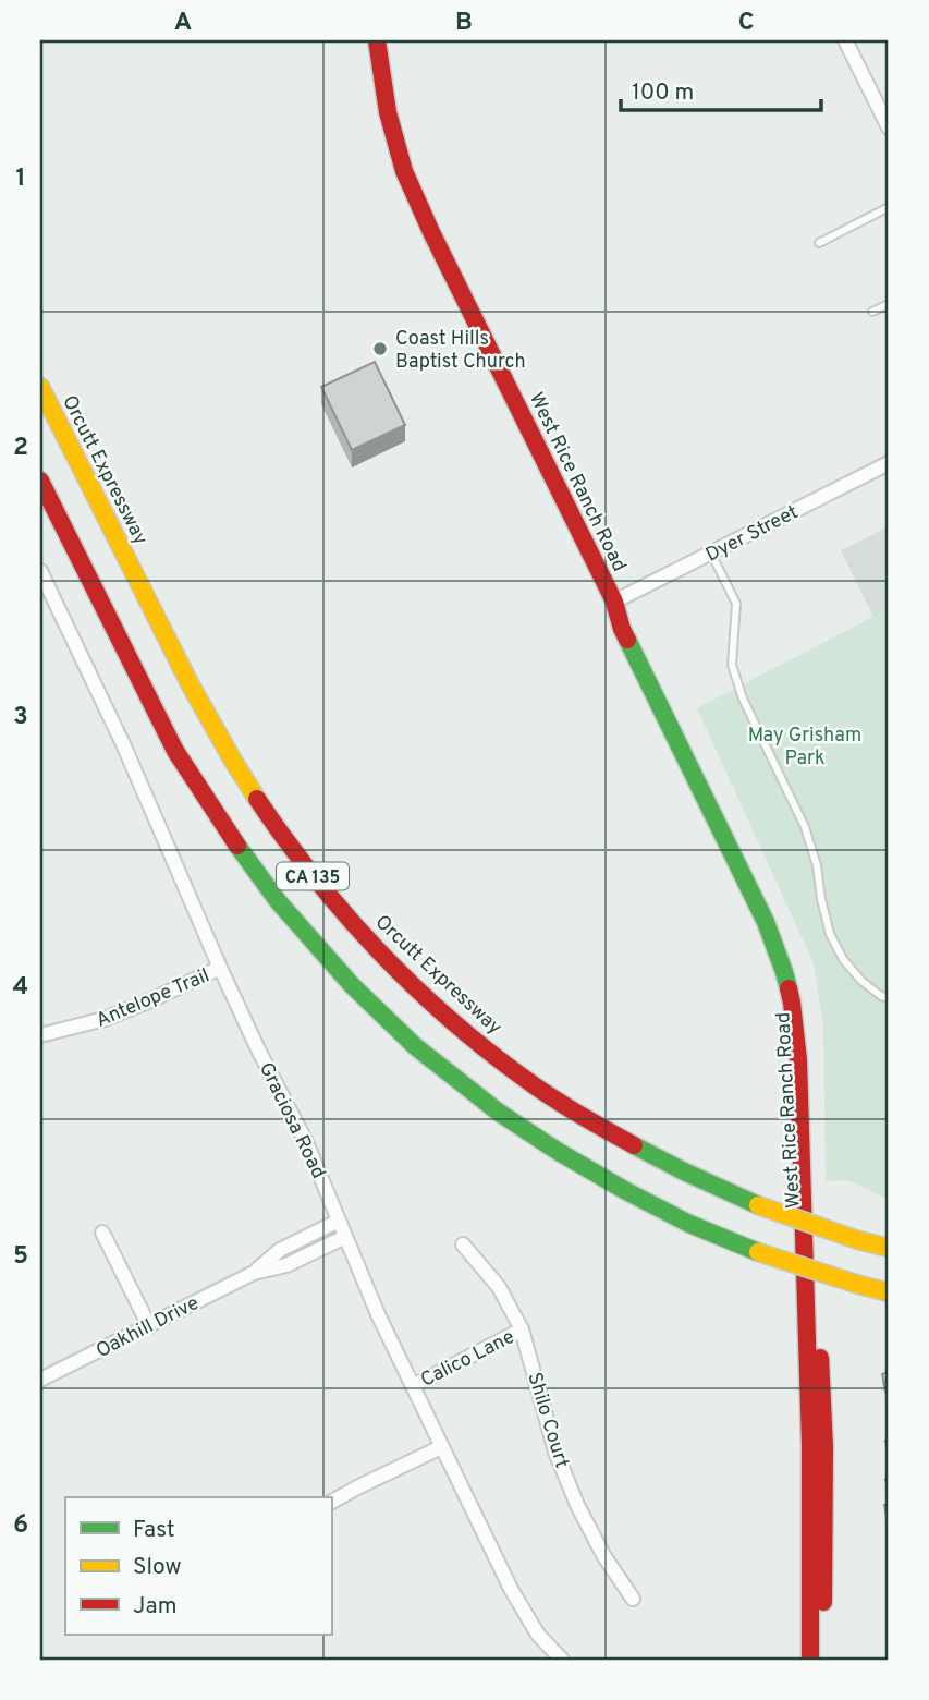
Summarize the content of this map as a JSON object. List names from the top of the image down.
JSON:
{
  "streets": {
    "main road": ["Orcutt Expressway", "West Rice Ranch Road", "CA 135"],
    "street": [
      "Dyer Street",
      "Antelope Trail",
      "Graciosa Road",
      "Oakhill Drive",
      "Calico Lane",
      "Shilo Court"
    ]
  },
  "crossings": [
    ["West Rice Ranch Road", "Dyer Street"],
    ["Antelope Trail", "Graciosa Road"],
    ["Graciosa Road", "Oakhill Drive"],
    ["Graciosa Road", "Calico Lane"],
    ["Calico Lane", "Shilo Court"]
  ],
  "parks": ["May Grisham Park"],
  "places": ["Coast Hills Baptist Church"],
  "legend": ["Fast", "Slow", "Jam"],
  "scale_bar": "100 m",
  "grid": {
    "columns": ["A", "B", "C"],
    "rows": [
      "1",
      "2",
      "3",
      "4",
      "5",
      "6"
    ]
  }
}
